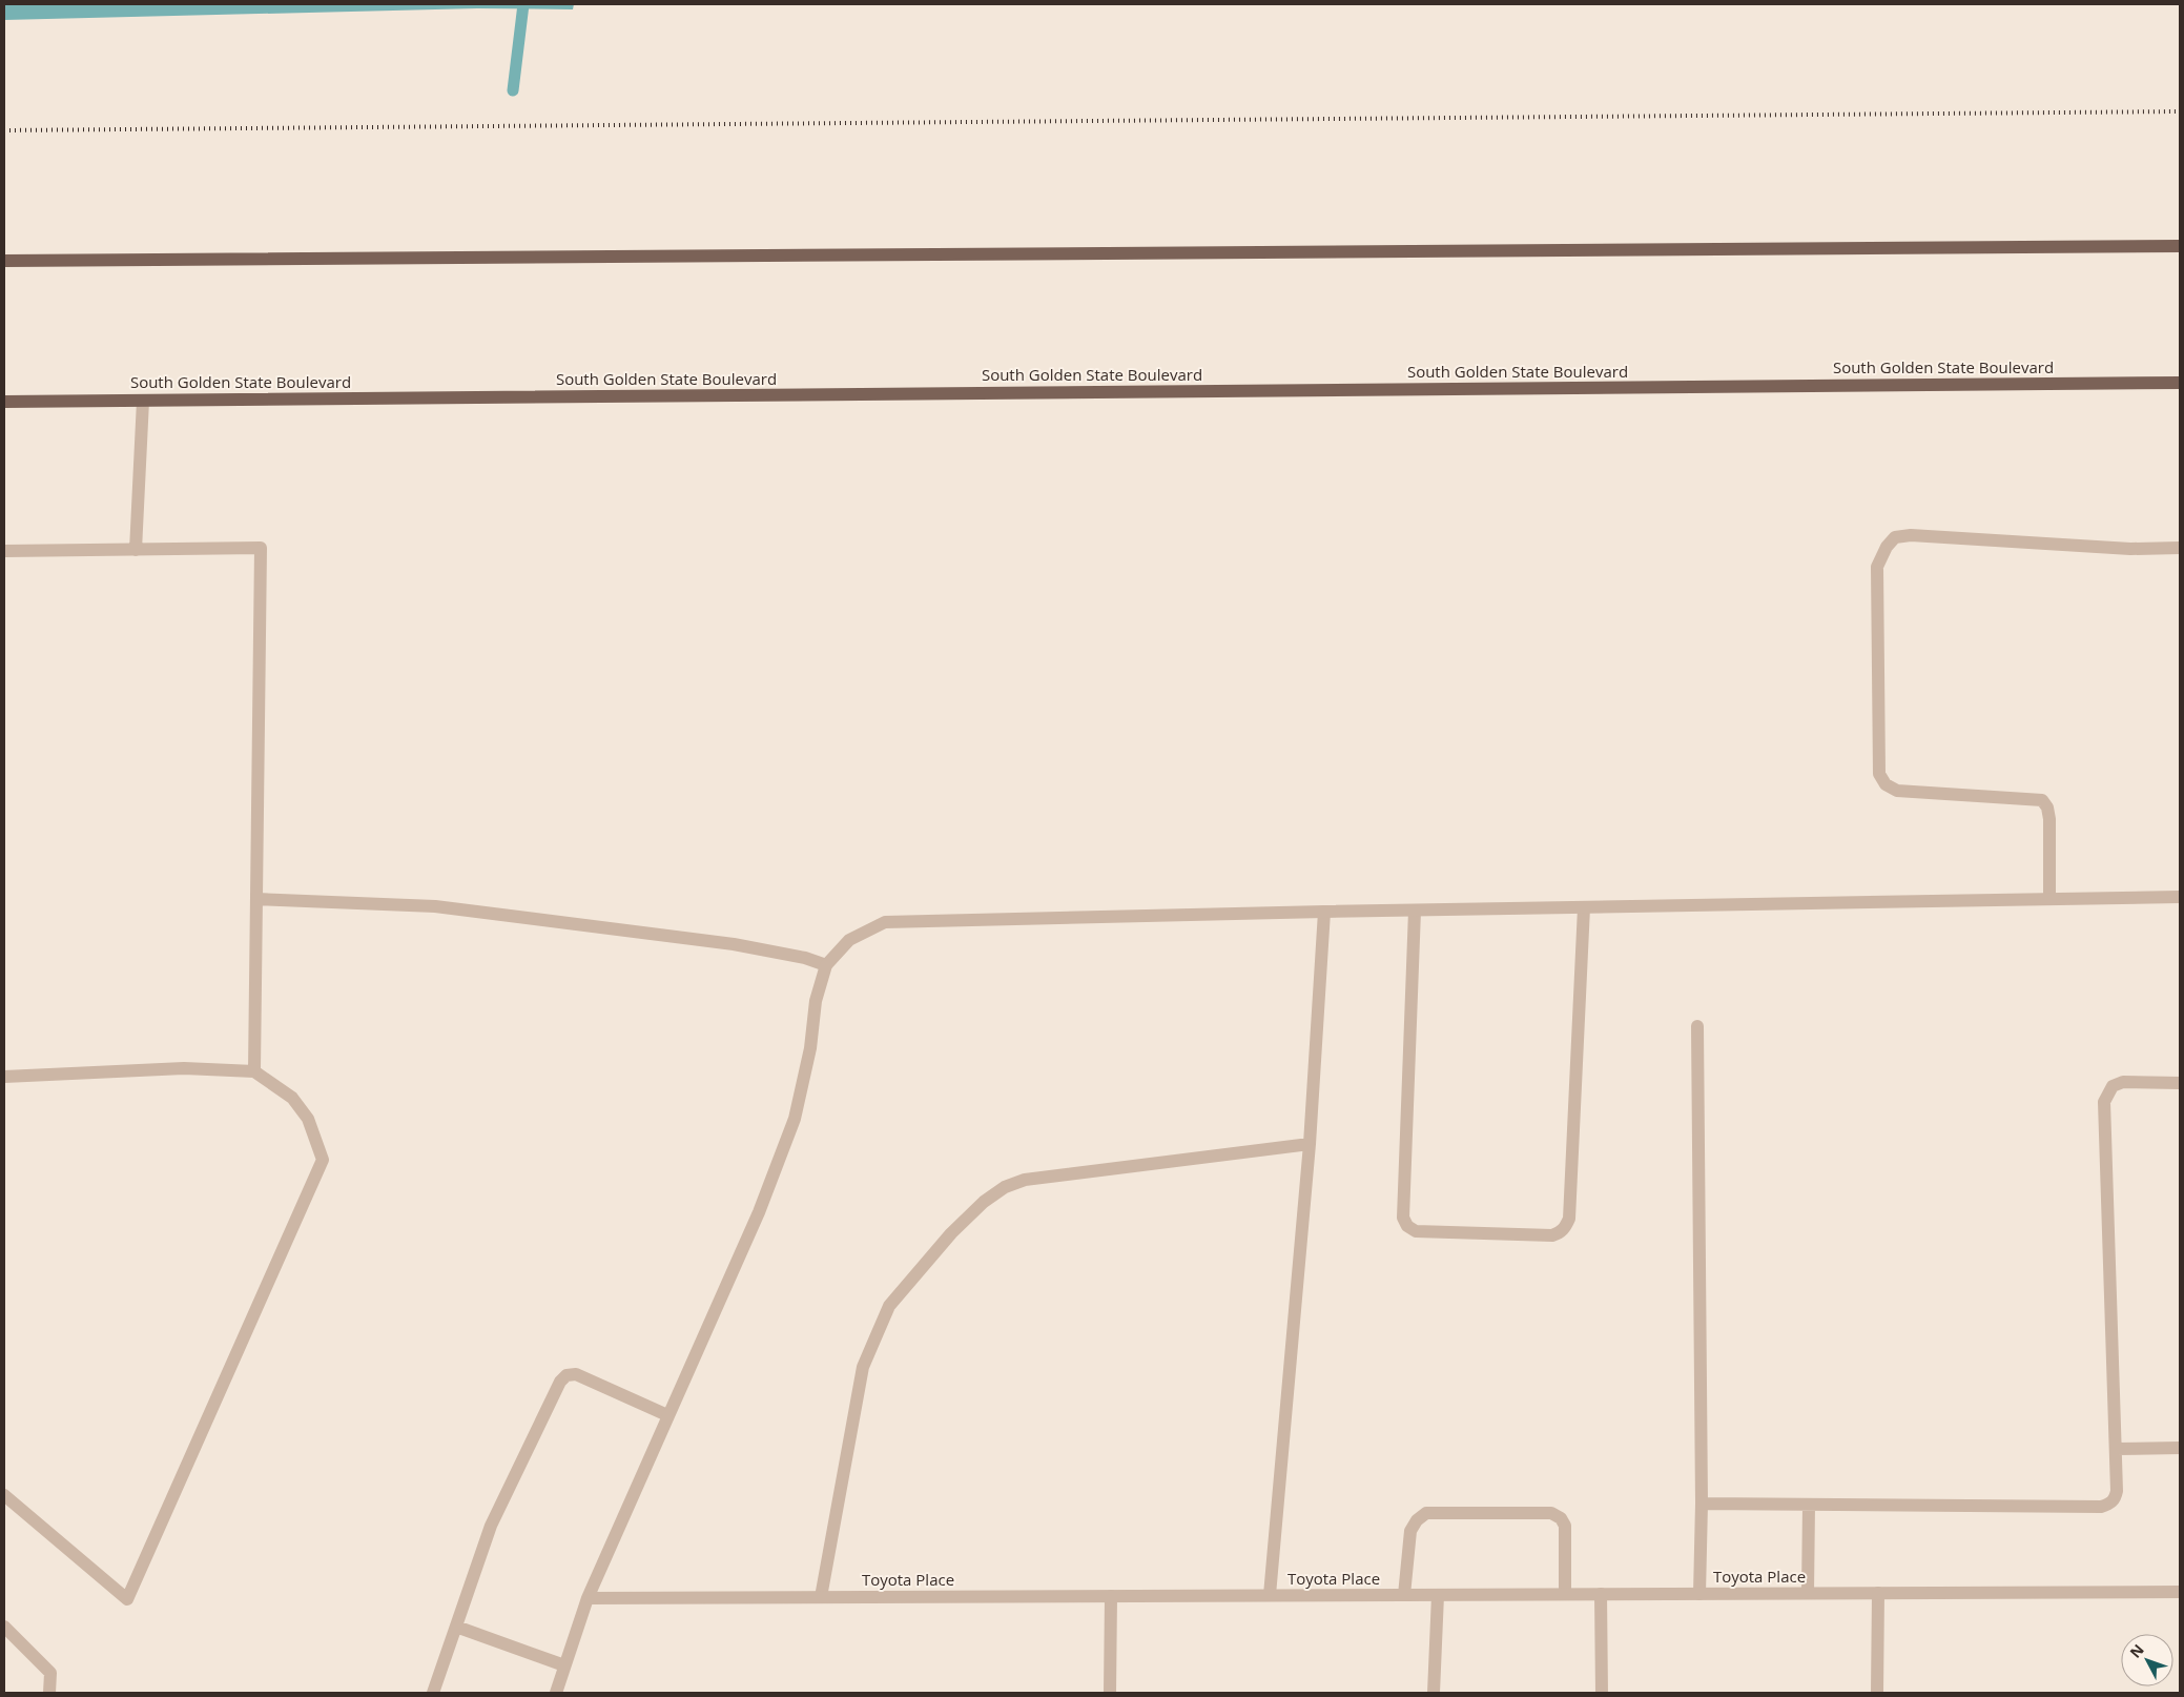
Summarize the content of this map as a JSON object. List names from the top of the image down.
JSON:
{
  "streets": {
    "main road": ["South Golden State Boulevard"],
    "street": ["Toyota Place"]
  },
  "north": "top left"
}
